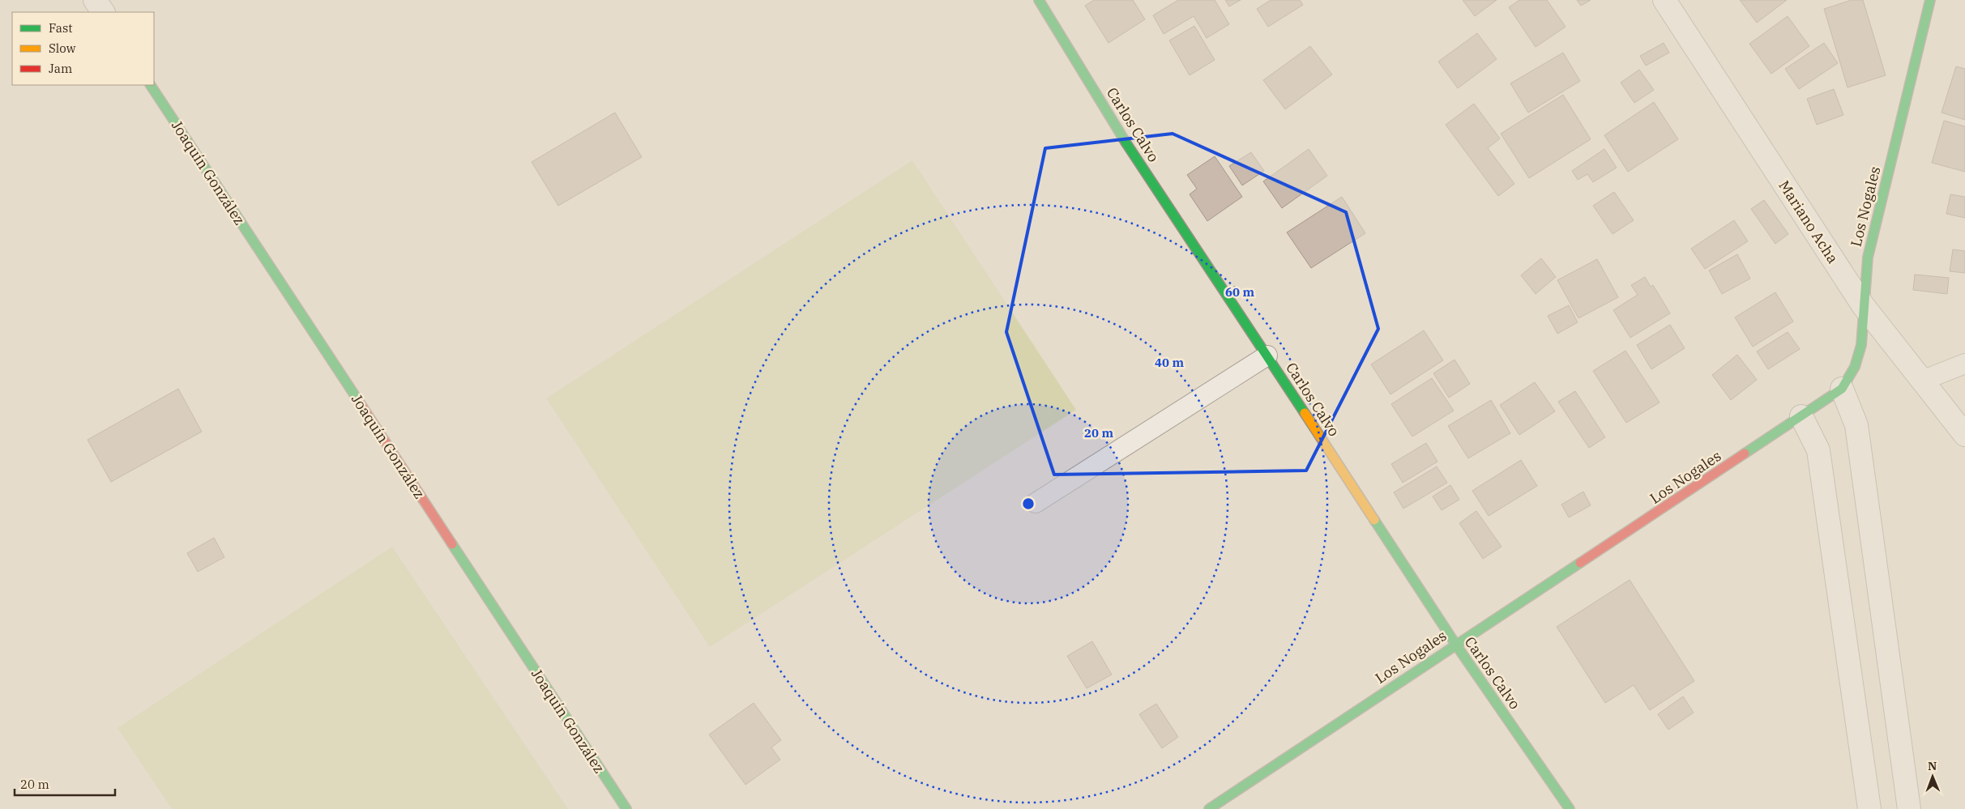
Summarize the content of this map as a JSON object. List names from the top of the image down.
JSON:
{
  "streets": {
    "street": [
      "Carlos Calvo",
      "Joaquín González",
      "Los Nogales",
      "Mariano Acha"
    ]
  },
  "crossings": [
    ["Carlos Calvo", "Los Nogales"],
    ["Los Nogales", "Mariano Acha"]
  ],
  "legend": ["Fast", "Slow", "Jam"],
  "scale_bar": "20 m",
  "north": "top",
  "rings": ["60 m", "40 m", "20 m"]
}
